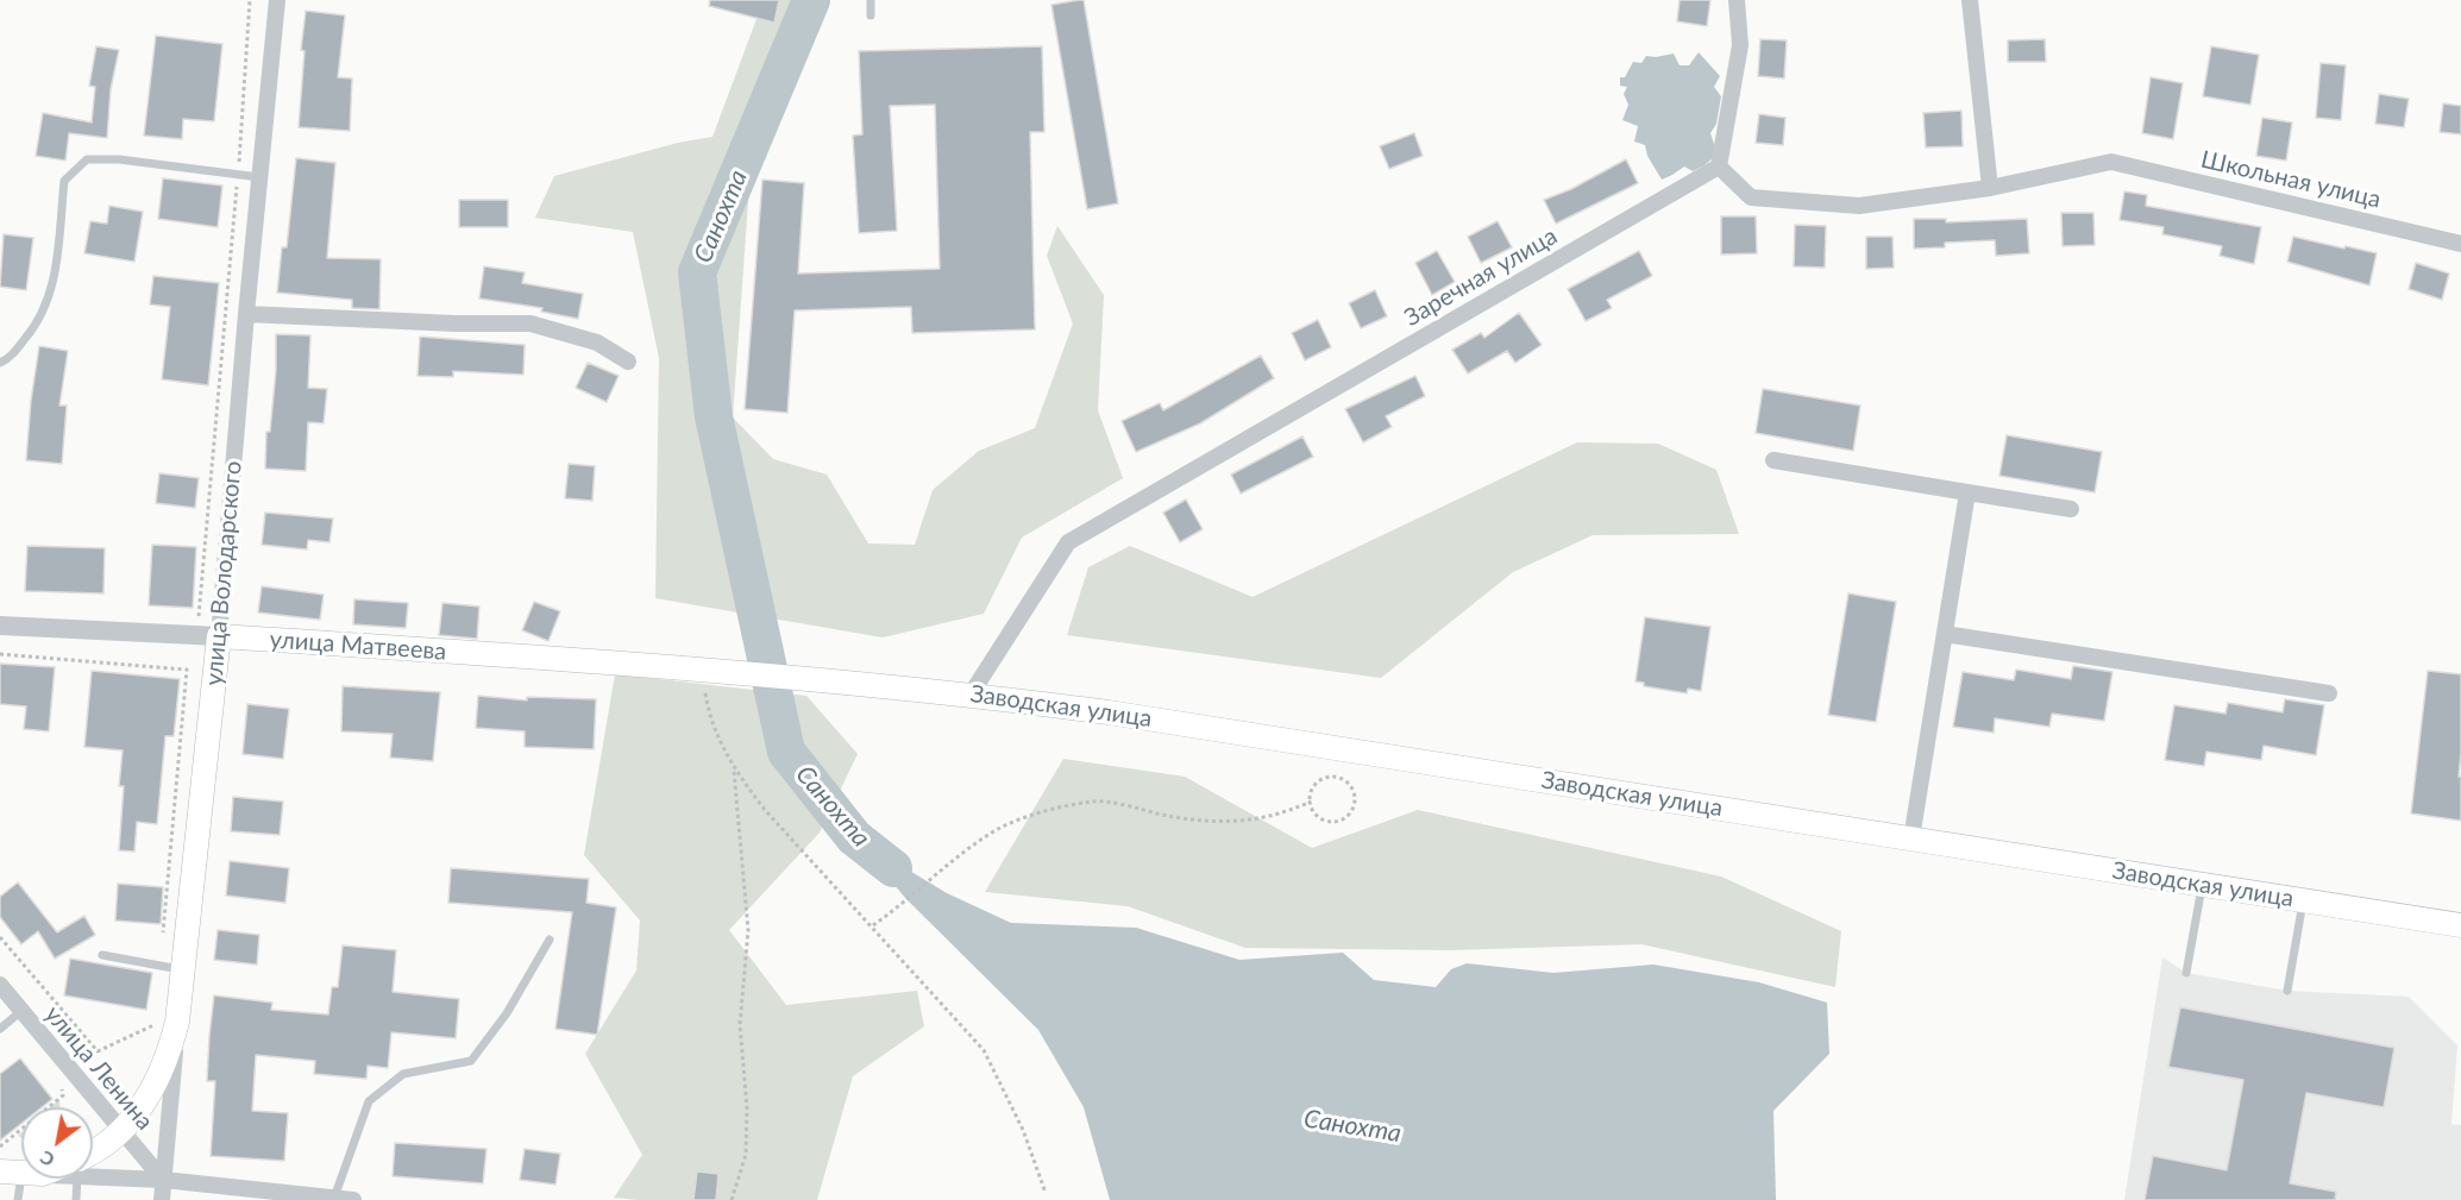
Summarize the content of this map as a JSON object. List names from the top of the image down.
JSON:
{
  "streets": {
    "main road": ["улица Володарского", "улица Матвеева", "Заводская улица"],
    "street": ["Школьная улица", "Заречная улица", "улица Ленина"]
  },
  "crossings": [
    ["Заречная улица", "Заводская улица"],
    ["улица Володарского", "улица Матвеева"],
    ["улица Володарского", "улица Ленина"],
    ["улица Матвеева", "Заводская улица"]
  ],
  "water": ["Санохта"],
  "north": "bottom left"
}
